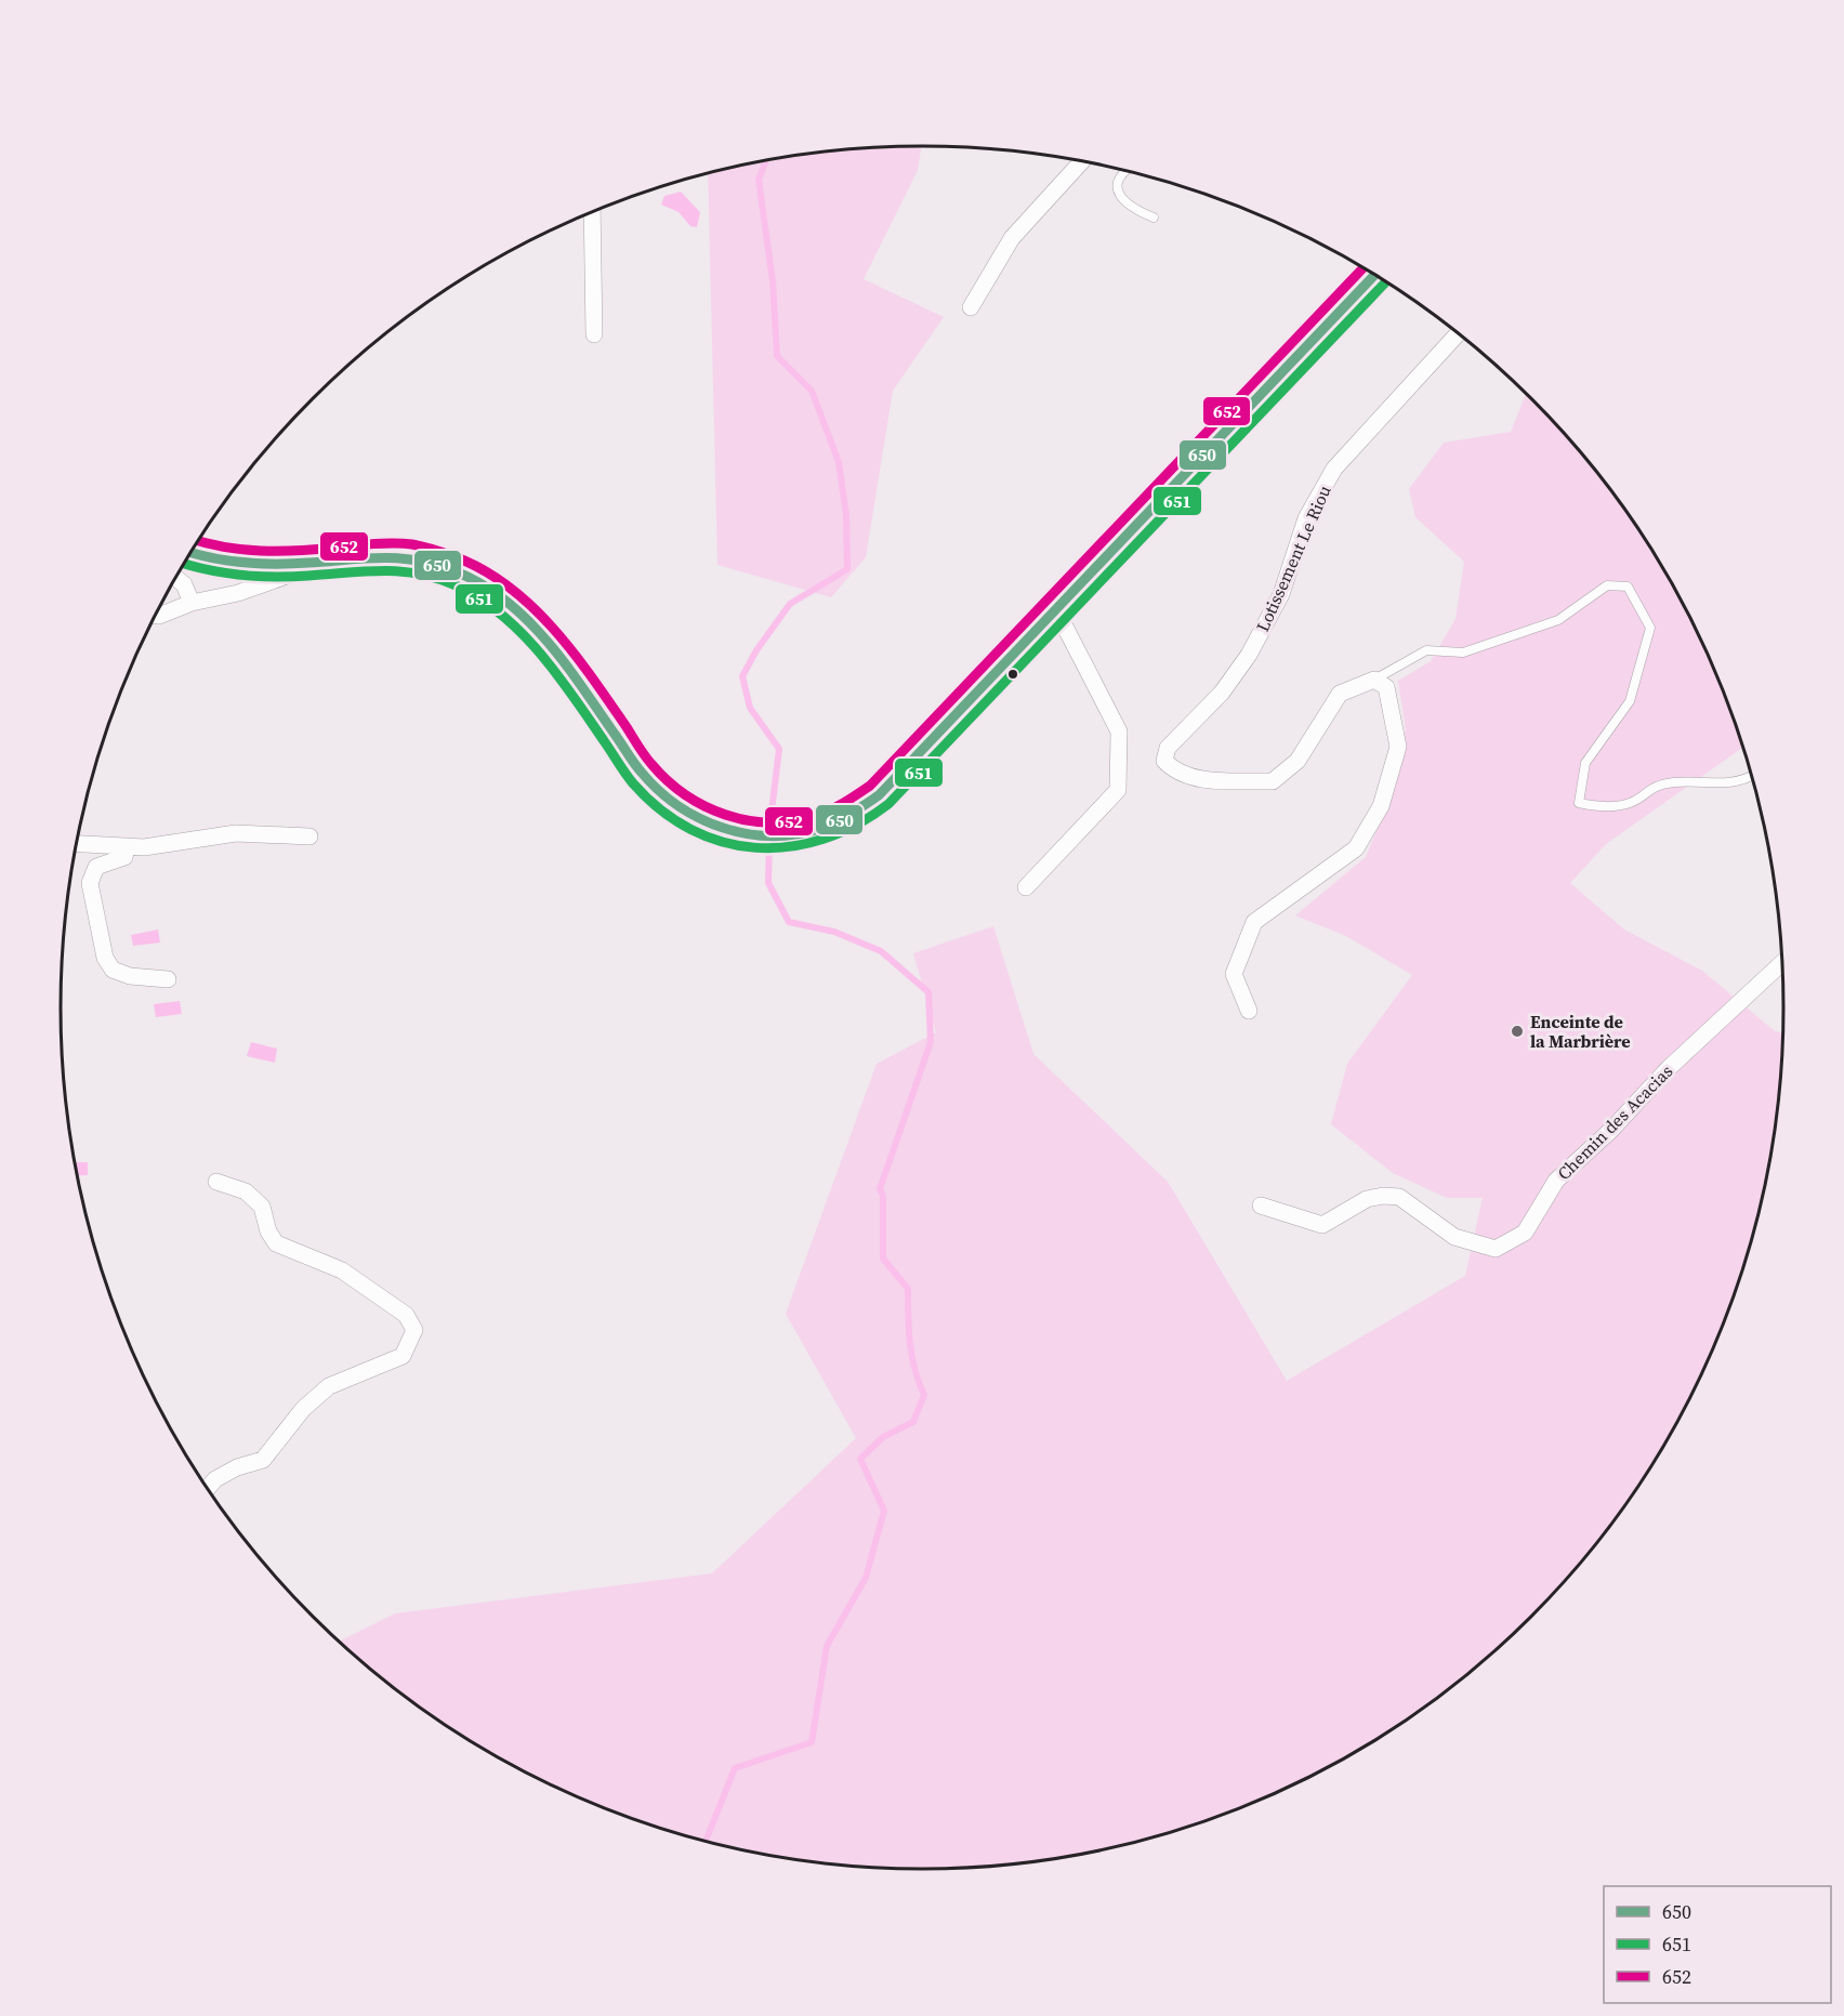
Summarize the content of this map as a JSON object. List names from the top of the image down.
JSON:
{
  "streets": {
    "street": ["Lotissement Le Riou", "Chemin des Acacias"]
  },
  "places": ["Enceinte de la Marbrière"],
  "lines": ["transit line 652", "transit line 650", "transit line 651"],
  "legend": ["650", "651", "652"]
}
